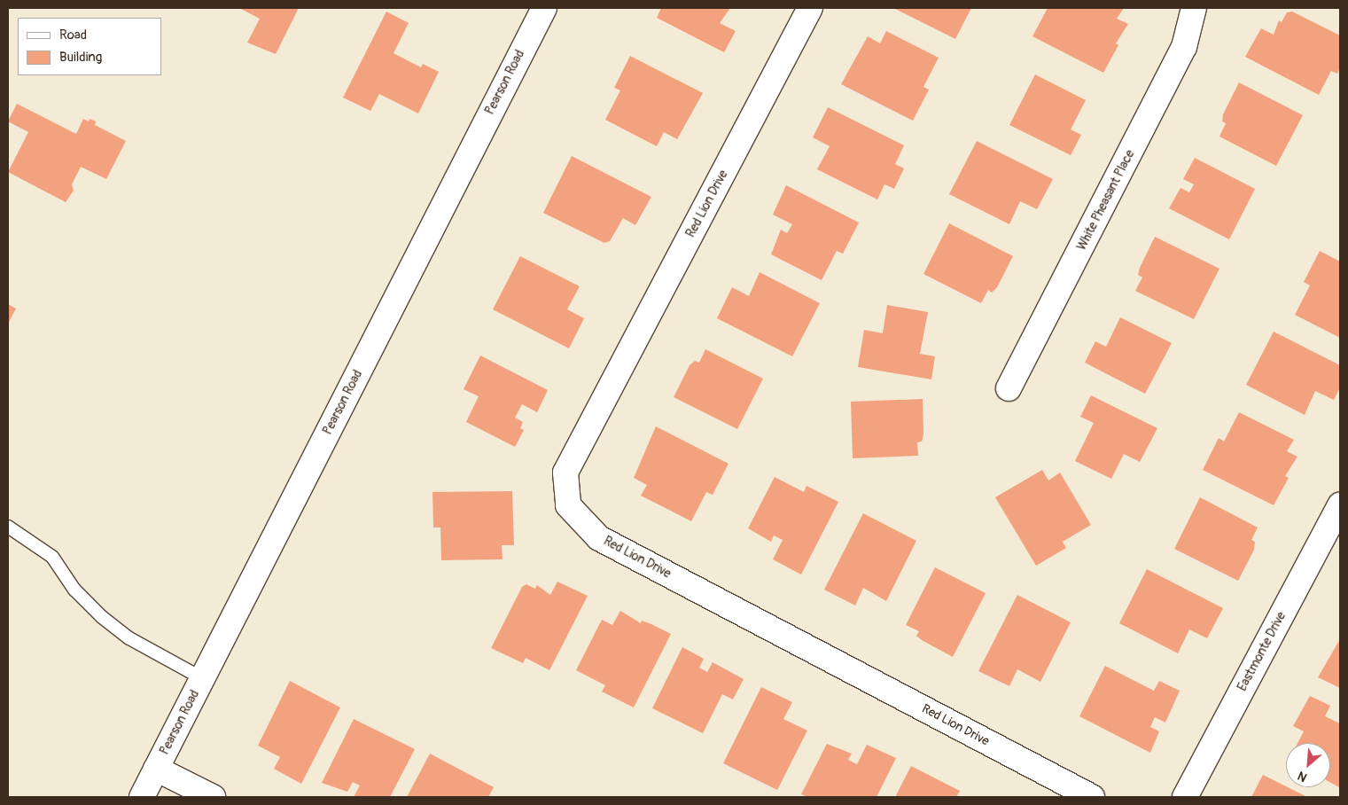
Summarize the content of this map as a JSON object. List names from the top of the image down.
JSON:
{
  "streets": {
    "street": [
      "Pearson Road",
      "White Pheasant Place",
      "Red Lion Drive",
      "Eastmonte Drive"
    ]
  },
  "legend": ["Road", "Building"],
  "north": "bottom left"
}
